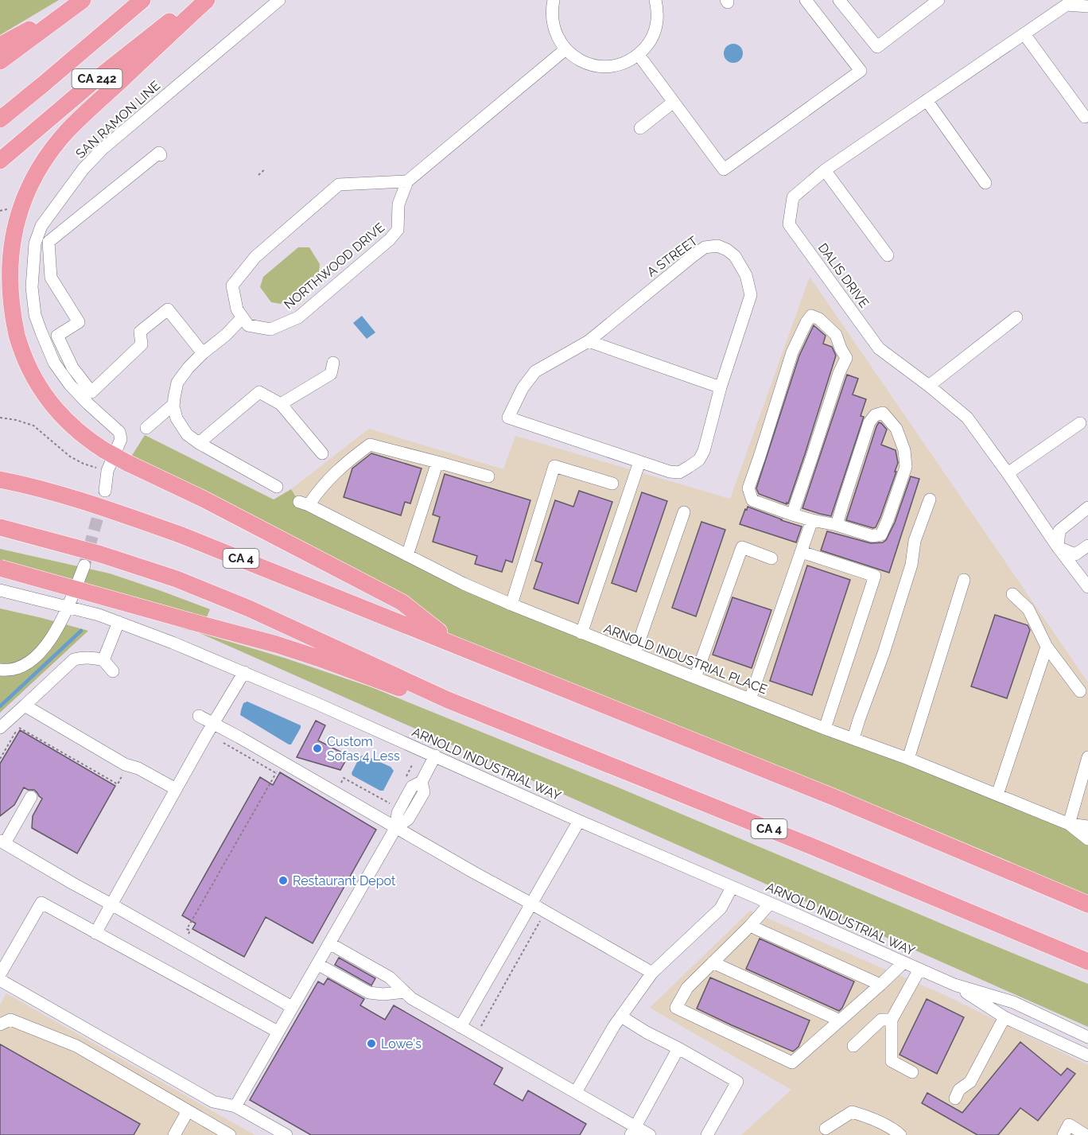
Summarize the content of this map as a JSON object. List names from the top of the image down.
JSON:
{
  "streets": {
    "highway": ["CA 242", "CA 4"],
    "street": [
      "SAN RAMON LINE",
      "A STREET",
      "NORTHWOOD DRIVE",
      "DALIS DRIVE",
      "ARNOLD INDUSTRIAL PLACE",
      "ARNOLD INDUSTRIAL WAY"
    ]
  },
  "places": ["Custom Sofas 4 Less", "Restaurant Depot", "Lowe's"]
}
